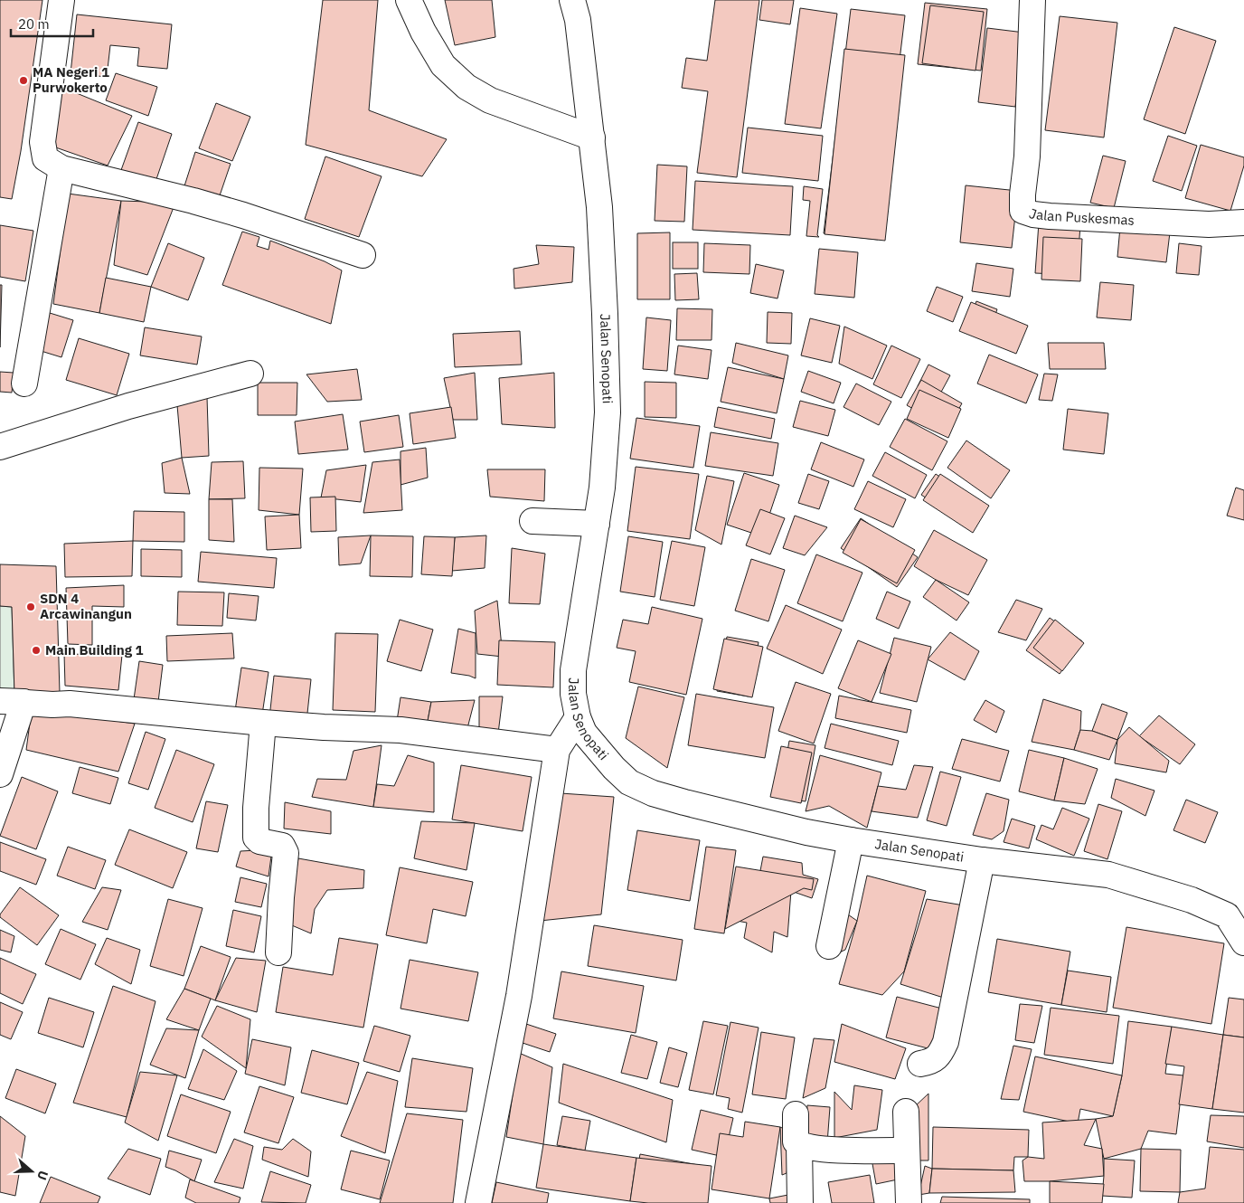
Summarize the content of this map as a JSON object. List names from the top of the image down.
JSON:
{
  "streets": {
    "street": ["Jalan Puskesmas", "Jalan Senopati"]
  },
  "places": ["MA Negeri 1 Purwokerto", "SDN 4 Arcawinangun", "Main Building 1"],
  "scale_bar": "20 m",
  "north": "right"
}
